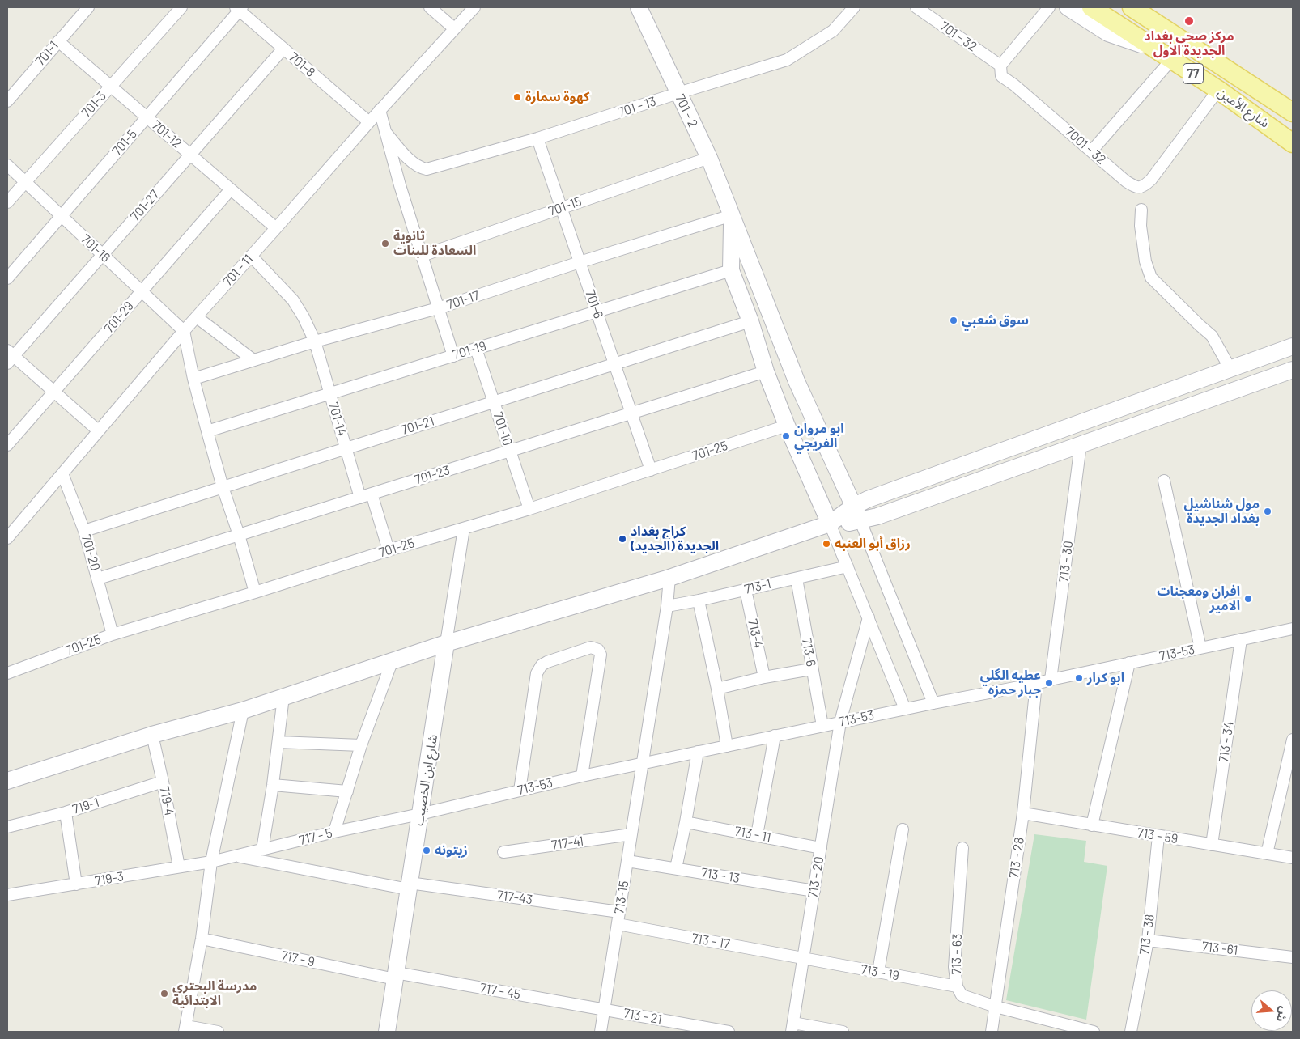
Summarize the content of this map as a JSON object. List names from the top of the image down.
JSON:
{
  "streets": {
    "main road": ["77", "شارع الأمين"],
    "street": [
      "701 - 32",
      "701-1",
      "701-8",
      "701-3",
      "701 - 13",
      "701 - 2",
      "701-12",
      "701-5",
      "7001 - 32",
      "701-27",
      "701-15",
      "701-16",
      "701 - 11",
      "701-17",
      "701-6",
      "701-29",
      "701-19",
      "701-14",
      "701-21",
      "701-10",
      "701-25",
      "701-23",
      "701-20",
      "713 - 30",
      "713-1",
      "713-4",
      "713-6",
      "713-53",
      "713 - 34",
      "شارع ابن الخصيب",
      "719-4",
      "719-1",
      "713 - 11",
      "713 - 59",
      "717 - 5",
      "717-41",
      "713 - 28",
      "713 - 13",
      "713 - 20",
      "719-3",
      "717-43",
      "713-15",
      "713 - 38",
      "713 - 17",
      "713 -61",
      "713 - 63",
      "717 - 9",
      "713 - 19",
      "717 - 45",
      "713 - 21"
    ]
  },
  "crossings": [
    ["701 - 32", "7001 - 32"],
    ["701-1", "701-12"],
    ["701-8", "701-5"],
    ["701-8", "701-27"],
    ["701-8", "701 - 11"],
    ["701-3", "701-12"],
    ["701-3", "701-16"],
    ["701 - 13", "701 - 2"],
    ["701 - 13", "701-6"],
    ["شارع الأمين", "7001 - 32"],
    ["701 - 2", "701-15"],
    ["701 - 2", "701-17"],
    ["701-12", "701-5"],
    ["701-12", "701-27"],
    ["701-12", "701 - 11"],
    ["701-12", "701-29"],
    ["701-5", "701-16"],
    ["701-27", "701-16"],
    ["701-15", "701-6"],
    ["701-16", "701 - 11"],
    ["701-16", "701-29"],
    ["701 - 11", "701-14"],
    ["701 - 11", "701-20"],
    ["701-17", "701-6"],
    ["701-17", "701-14"],
    ["701-6", "701-19"],
    ["701-6", "701-21"],
    ["701-6", "701-25"],
    ["701-6", "701-23"],
    ["701-19", "701-14"],
    ["701-19", "701-10"],
    ["701-14", "701-21"],
    ["701-14", "701-23"],
    ["701-21", "701-10"],
    ["701-21", "701-20"],
    ["701-10", "701-25"],
    ["701-10", "701-23"],
    ["701-25", "701-20"],
    ["701-25", "شارع ابن الخصيب"],
    ["701-23", "701-20"],
    ["713 - 30", "713-53"],
    ["713-1", "713-4"],
    ["713-1", "713-6"],
    ["713-1", "713-15"],
    ["713-6", "713-53"],
    ["713-53", "713 - 34"],
    ["713-53", "شارع ابن الخصيب"],
    ["713-53", "717 - 5"],
    ["713-53", "713 - 28"],
    ["713-53", "713 - 20"],
    ["713-53", "713-15"],
    ["713 - 34", "713 - 59"],
    ["شارع ابن الخصيب", "717 - 5"],
    ["شارع ابن الخصيب", "717-43"],
    ["شارع ابن الخصيب", "717 - 9"],
    ["شارع ابن الخصيب", "717 - 45"],
    ["719-4", "719-1"],
    ["719-4", "719-3"],
    ["713 - 11", "713 - 20"],
    ["713 - 59", "713 - 28"],
    ["713 - 59", "713 - 38"],
    ["717 - 5", "719-3"],
    ["717 - 5", "717-43"],
    ["717-41", "713-15"],
    ["713 - 28", "713 - 63"],
    ["713 - 13", "713 - 20"],
    ["713 - 13", "713-15"],
    ["713 - 20", "713 - 17"],
    ["713 - 20", "713 - 19"],
    ["717-43", "713-15"],
    ["713-15", "713 - 17"],
    ["713-15", "717 - 45"],
    ["713-15", "713 - 21"],
    ["713 - 38", "713 -61"],
    ["713 - 17", "713 - 19"],
    ["713 - 63", "713 - 19"],
    ["717 - 9", "717 - 45"],
    ["717 - 45", "713 - 21"]
  ],
  "places": [
    "مركز صحي بغداد الجديدة الاول",
    "كهوة سمارة",
    "ثانوية السعادة للبنات",
    "سوق شعبي",
    "ابو مروان الفريجي",
    "مول شناشيل بغداد الجديدة",
    "كراج بغداد الجديدة (الجديد)",
    "رزاق أبو العنبه",
    "افران ومعجنات الامير",
    "ابو كرار",
    "عطيه الگلي جبار حمزه",
    "زيتونه",
    "مدرسة البحتري الابتدائية"
  ],
  "north": "right"
}
